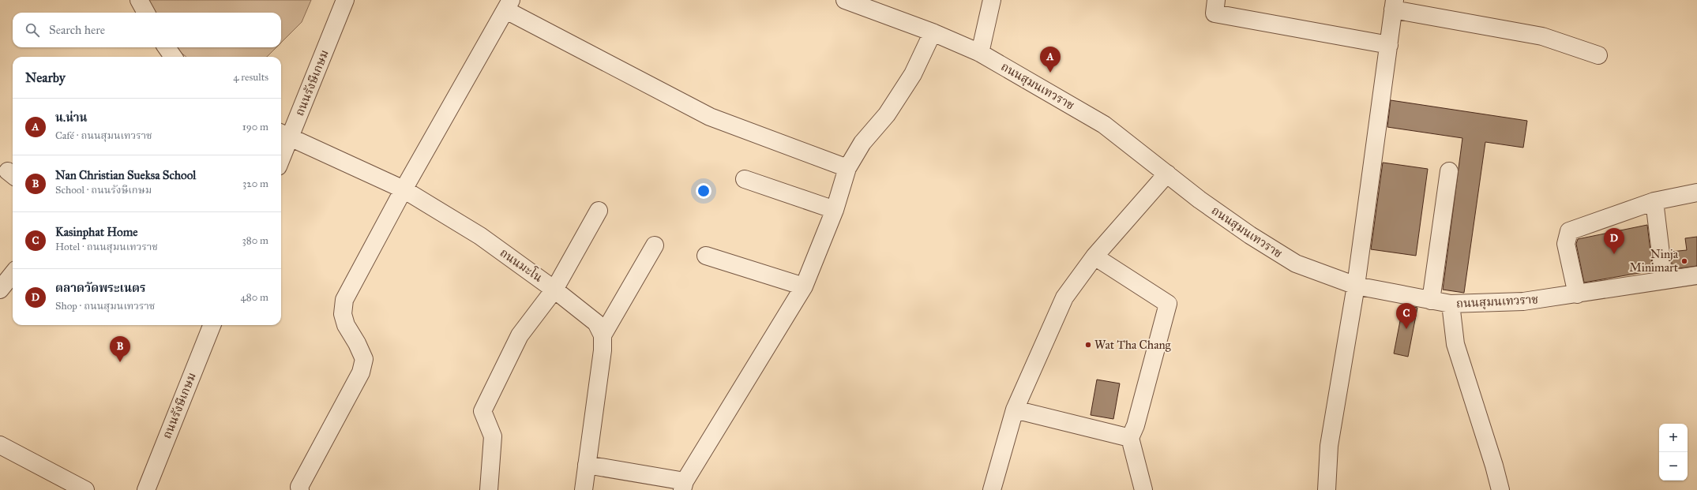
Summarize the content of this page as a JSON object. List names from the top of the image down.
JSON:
{
  "streets": {
    "street": ["ถนนรังษีเกษม", "ถนนสุมนเทวราช", "ถนนมะโน"]
  },
  "crossings": [
    ["ถนนรังษีเกษม", "ถนนมะโน"]
  ],
  "places": ["Ninja Minimart", "Wat Tha Chang"],
  "page": {
    "search": "Search here",
    "pins": [
      "A",
      "D",
      "C",
      "B"
    ],
    "heading": ["Nearby", "4 results"],
    "list": [
      {
        "mark": "A",
        "name": "น.น่าน",
        "note": "Café · ถนนสุมนเทวราช",
        "value": "190 m"
      },
      {
        "mark": "B",
        "name": "Nan Christian Sueksa School",
        "note": "School · ถนนรังษีเกษม",
        "value": "320 m"
      },
      {
        "mark": "C",
        "name": "Kasinphat Home",
        "note": "Hotel · ถนนสุมนเทวราช",
        "value": "380 m"
      },
      {
        "mark": "D",
        "name": "ตลาดวัดพระเนตร",
        "note": "Shop · ถนนสุมนเทวราช",
        "value": "480 m"
      }
    ],
    "map_buttons": ["+", "−"]
  }
}
